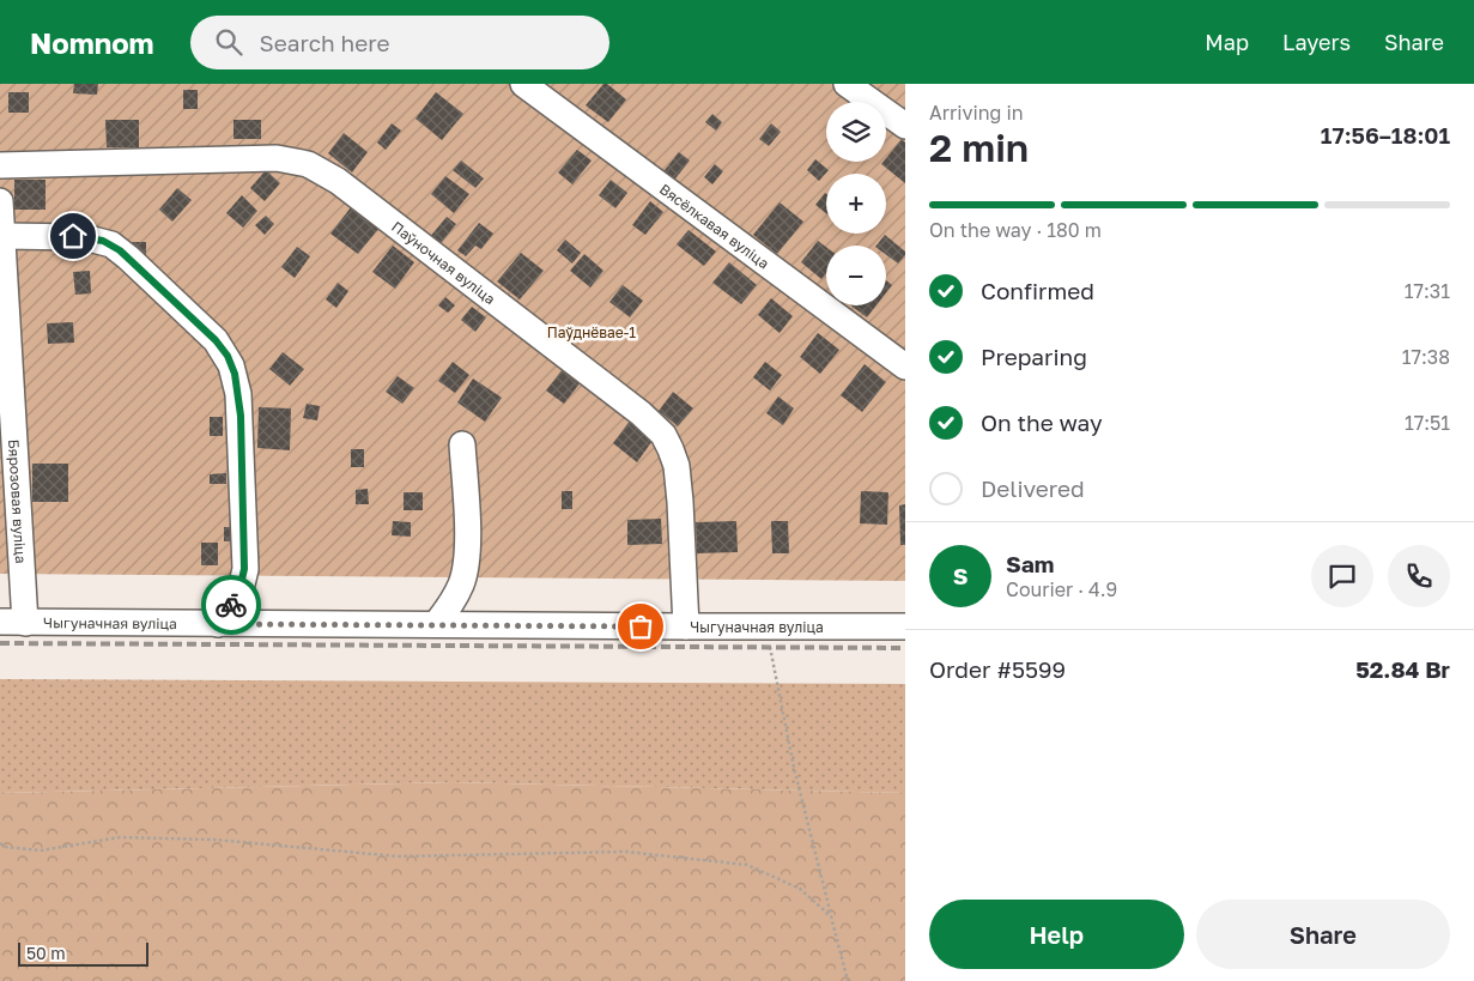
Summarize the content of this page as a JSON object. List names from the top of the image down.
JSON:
{
  "streets": {
    "lane": [
      "Вясёлкавая вуліца",
      "Паўночная вуліца",
      "Бярозовая вуліца",
      "Чыгуначная вуліца"
    ]
  },
  "crossings": [
    ["Паўночная вуліца", "Чыгуначная вуліца"],
    ["Бярозовая вуліца", "Чыгуначная вуліца"]
  ],
  "parks": ["Паўднёвае-1"],
  "scale_bar": "50 m",
  "page": {
    "header": "Nomnom",
    "search": "Search here",
    "nav": ["Map", "Layers", "Share"],
    "heading": ["2 min", "Arriving in", "17:56–18:01"],
    "panel": [
      "Sam",
      "Courier · 4.9",
      "Order #5599",
      "52.84 Br"
    ],
    "map_buttons": ["+", "−"],
    "bar": "On the way · 180 m",
    "list": [
      ["Confirmed", "17:31"],
      ["Preparing", "17:38"],
      ["On the way", "17:51"],
      "Delivered"
    ],
    "round": "S",
    "buttons": ["Help", "Share"],
    "scale": "50 m"
  }
}
